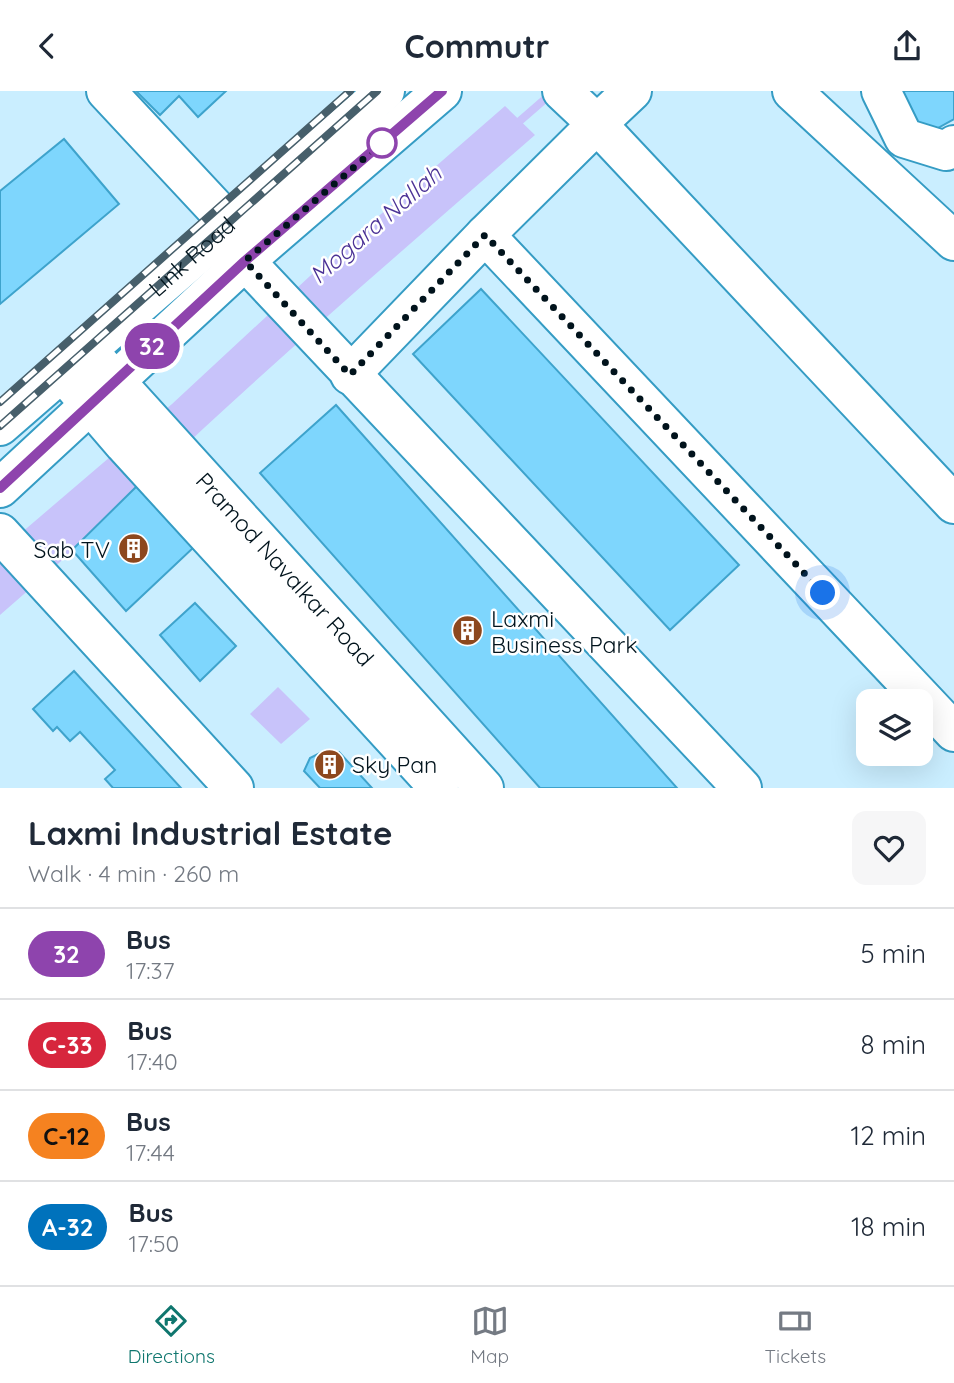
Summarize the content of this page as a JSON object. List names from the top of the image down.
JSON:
{
  "streets": {
    "street": ["Link Road", "Pramod Navalkar Road"]
  },
  "crossings": [
    ["Link Road", "Pramod Navalkar Road"]
  ],
  "water": ["Mogara Nallah"],
  "places": {
    "building": ["Sab TV", "Laxmi Business Park", "Sky Pan"]
  },
  "lines": ["bus line 32"],
  "page": {
    "header": "Commutr",
    "on_map": "32",
    "heading": ["Laxmi Industrial Estate", "Walk · 4 min · 260 m"],
    "list": [
      {
        "mark": "32",
        "name": "Bus",
        "note": "17:37",
        "value": "5 min"
      },
      {
        "mark": "C-33",
        "name": "Bus",
        "note": "17:40",
        "value": "8 min"
      },
      {
        "mark": "C-12",
        "name": "Bus",
        "note": "17:44",
        "value": "12 min"
      },
      {
        "mark": "A-32",
        "name": "Bus",
        "note": "17:50",
        "value": "18 min"
      }
    ],
    "tabs": ["Directions", "Map", "Tickets"]
  }
}
